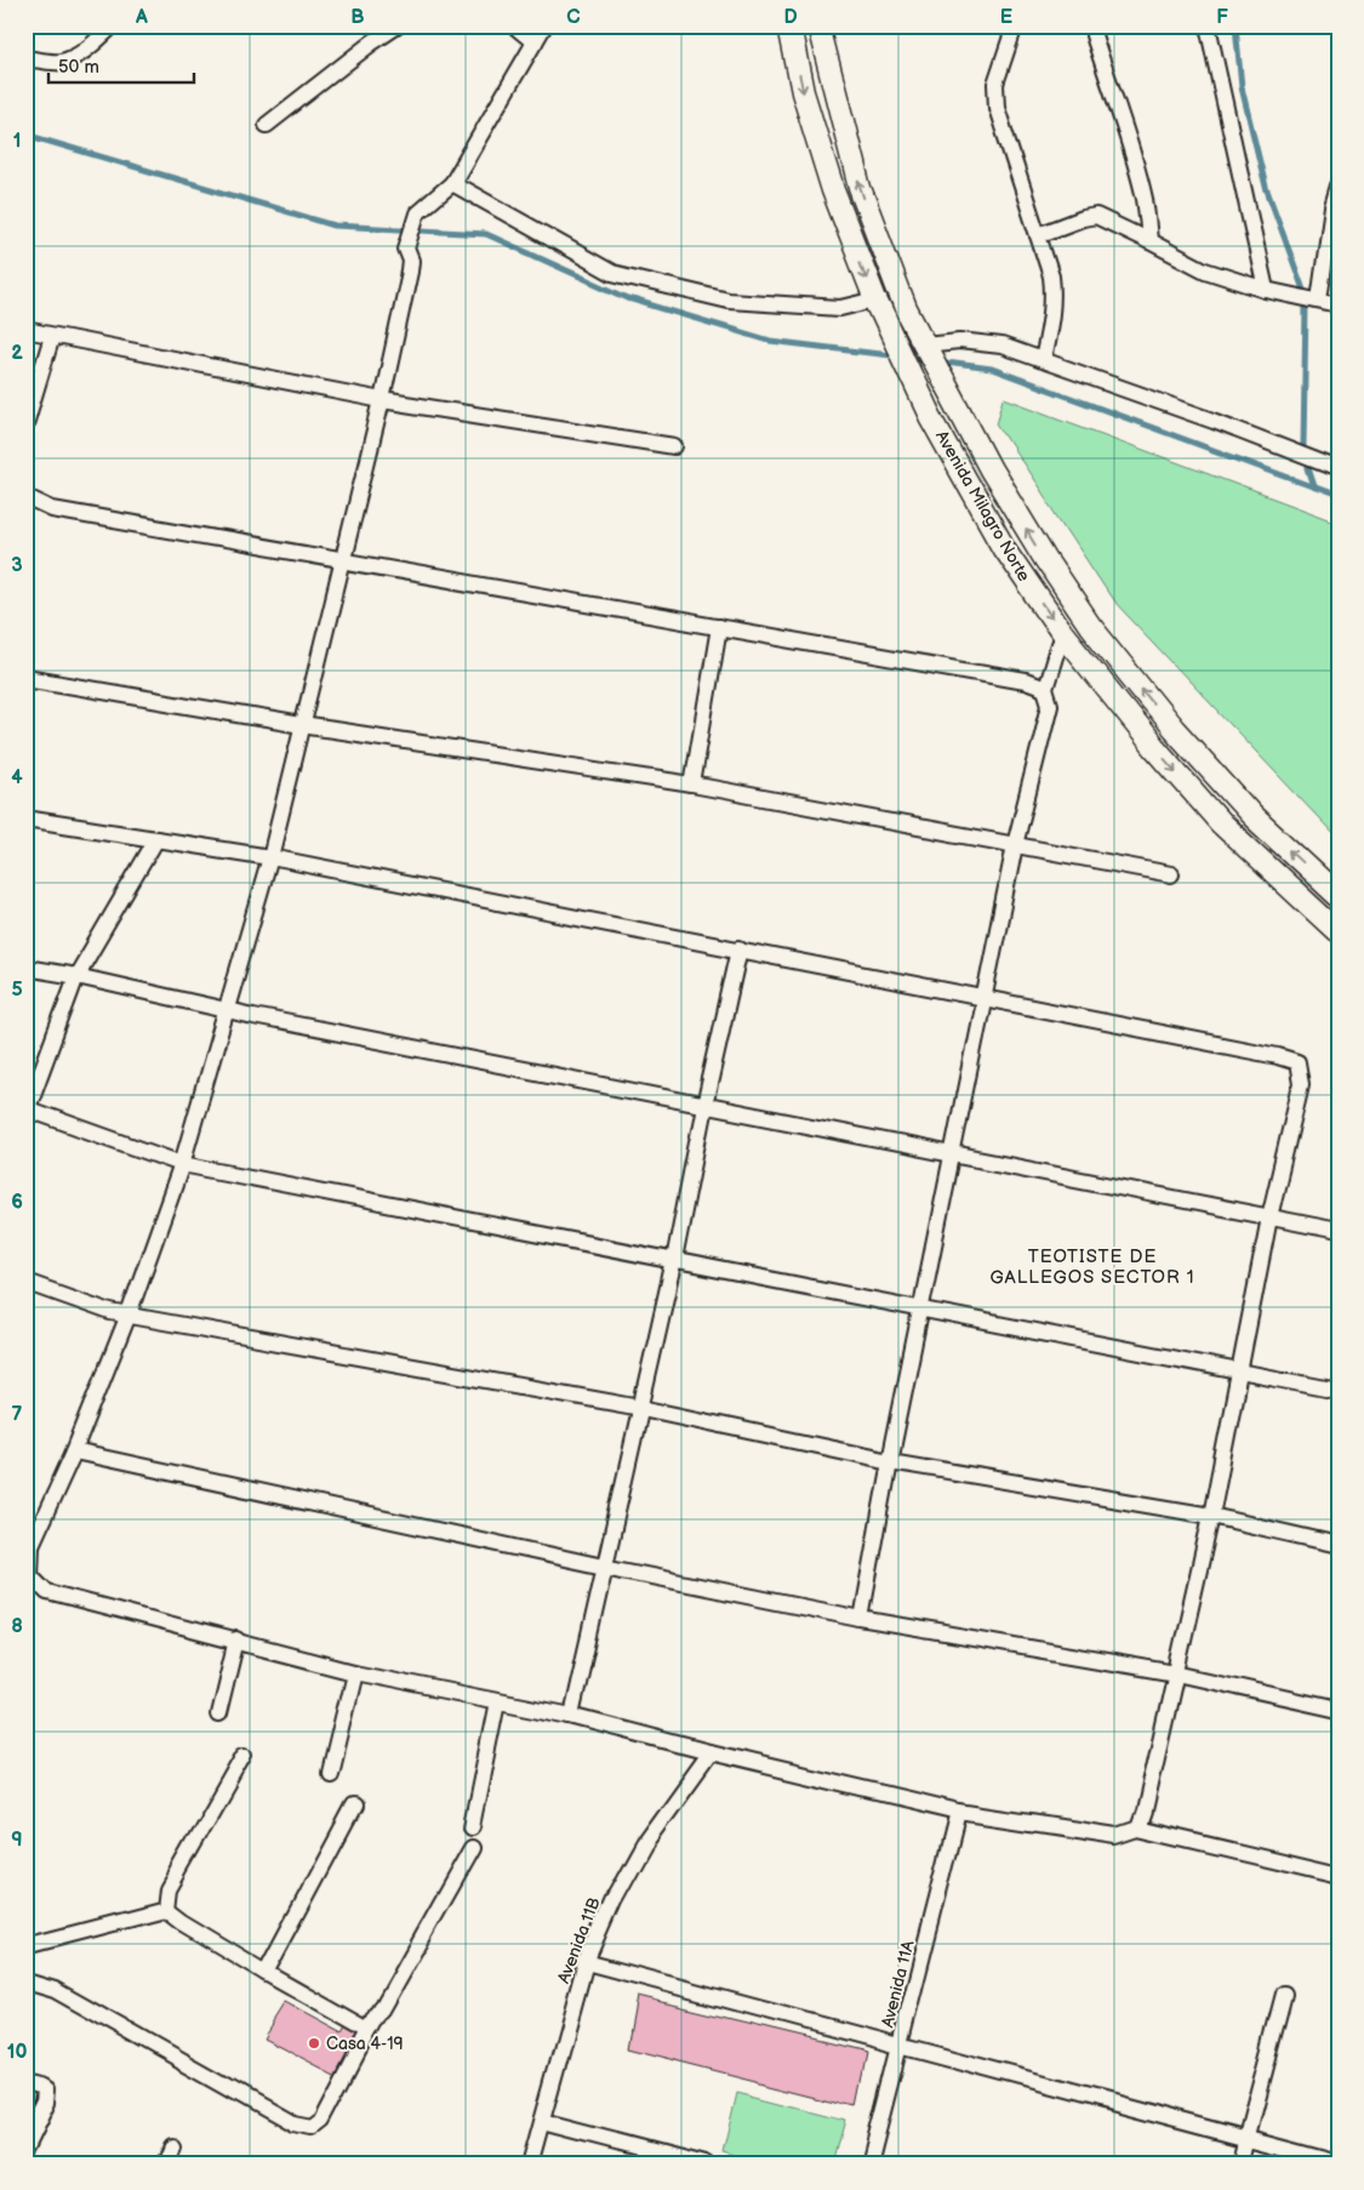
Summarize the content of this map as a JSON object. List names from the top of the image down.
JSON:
{
  "streets": {
    "main road": ["Avenida Milagro Norte"],
    "street": ["Avenida 11B", "Avenida 11A"]
  },
  "districts": ["TEOTISTE DE GALLEGOS SECTOR 1"],
  "places": ["Casa 4-19"],
  "scale_bar": "50 m",
  "grid": {
    "columns": [
      "A",
      "B",
      "C",
      "D",
      "E",
      "F"
    ],
    "rows": [
      "1",
      "2",
      "3",
      "4",
      "5",
      "6",
      "7",
      "8",
      "9",
      "10"
    ]
  }
}
